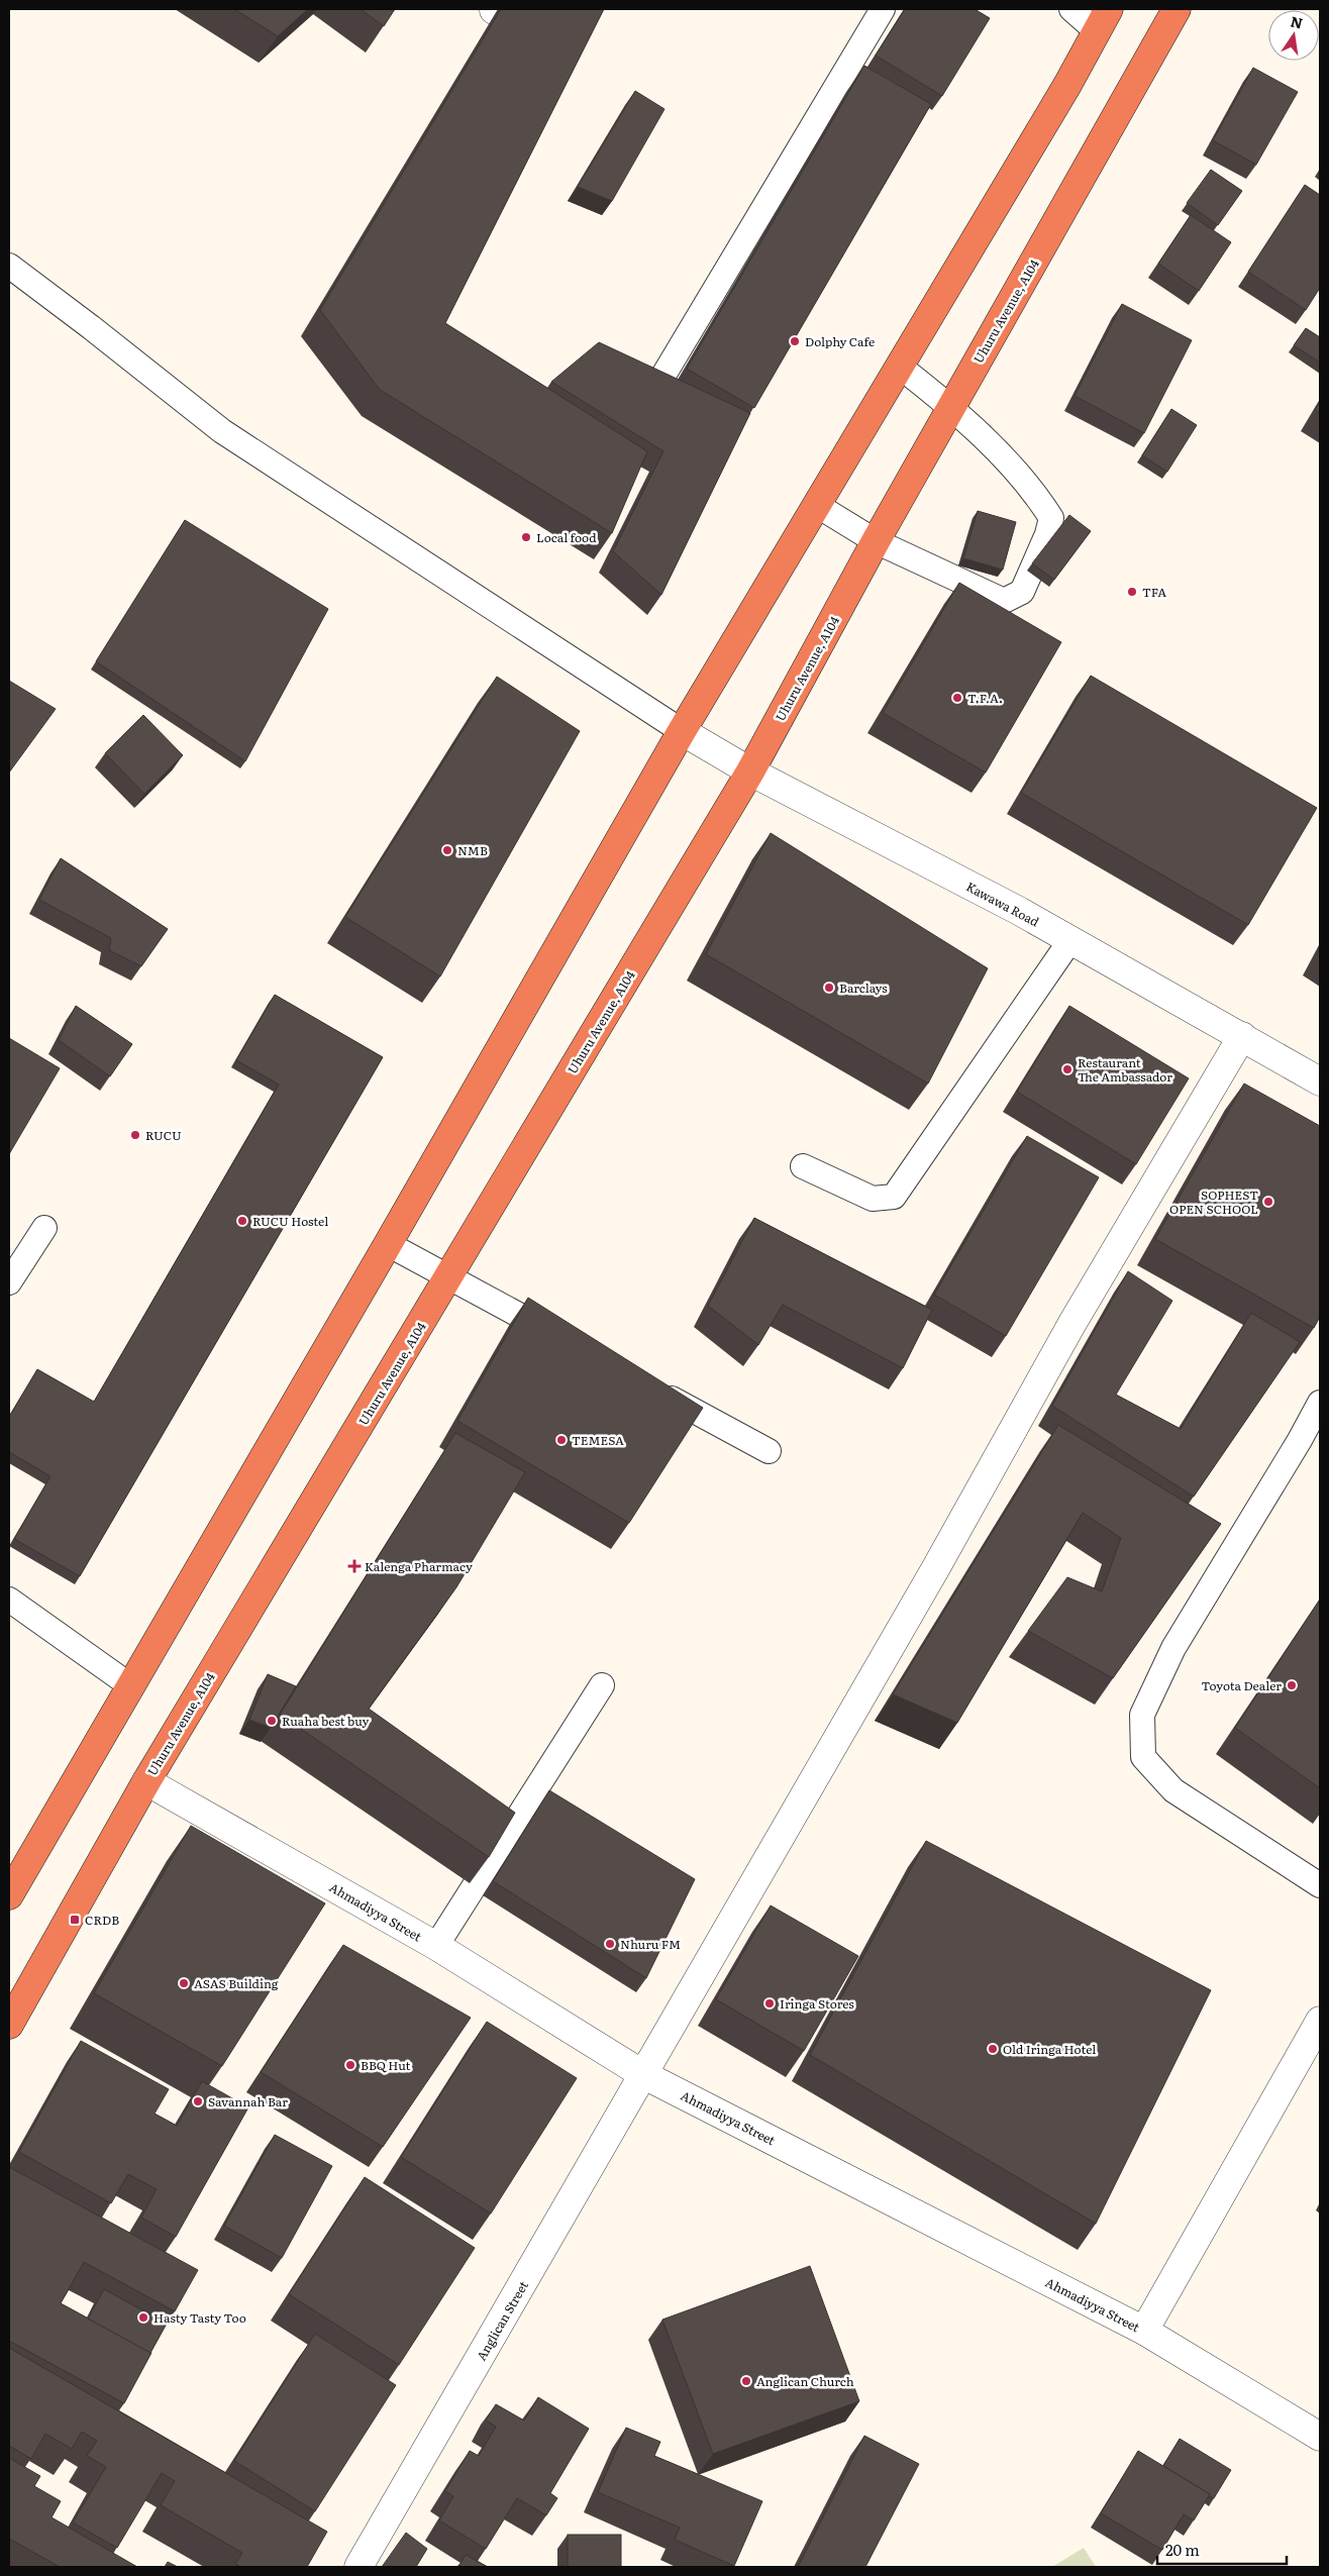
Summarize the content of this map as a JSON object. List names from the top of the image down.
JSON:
{
  "streets": {
    "highway": ["Uhuru Avenue, A104"],
    "street": ["Kawawa Road", "Ahmadiyya Street", "Anglican Street"]
  },
  "crossings": [
    ["Uhuru Avenue, A104", "Kawawa Road"],
    ["Uhuru Avenue, A104", "Ahmadiyya Street"],
    ["Kawawa Road", "Anglican Street"],
    ["Ahmadiyya Street", "Anglican Street"]
  ],
  "places": {
    "other": [
      "Dolphy Cafe",
      "Local food",
      "TFA",
      "T.F.A.",
      "NMB",
      "Barclays",
      "Restaurant The Ambassador",
      "RUCU",
      "SOPHEST OPEN SCHOOL",
      "RUCU Hostel",
      "TEMESA",
      "Toyota Dealer",
      "Ruaha best buy",
      "Nhuru FM",
      "ASAS Building",
      "Iringa Stores",
      "Old Iringa Hotel",
      "BBQ Hut",
      "Savannah Bar",
      "Hasty Tasty Too",
      "Anglican Church"
    ],
    "health": ["Kalenga Pharmacy"],
    "transit": ["CRDB"]
  },
  "scale_bar": "20 m",
  "north": "top"
}
